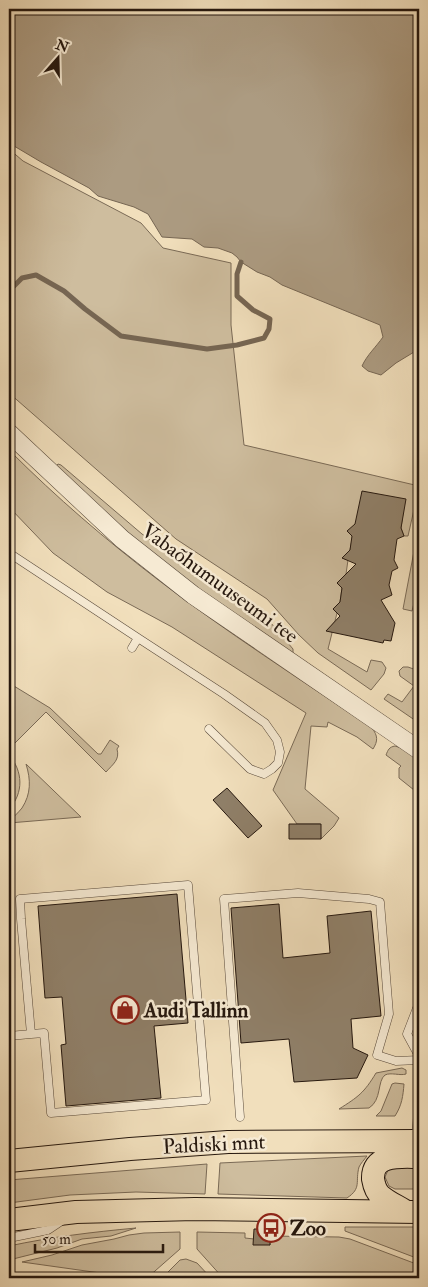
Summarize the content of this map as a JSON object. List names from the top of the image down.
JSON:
{
  "streets": {
    "main road": ["Paldiski mnt"],
    "street": ["Vabaõhumuuseumi tee"]
  },
  "places": {
    "shop": ["Audi Tallinn"],
    "bus stop": ["Zoo"]
  },
  "scale_bar": "50 m",
  "north": "top"
}
